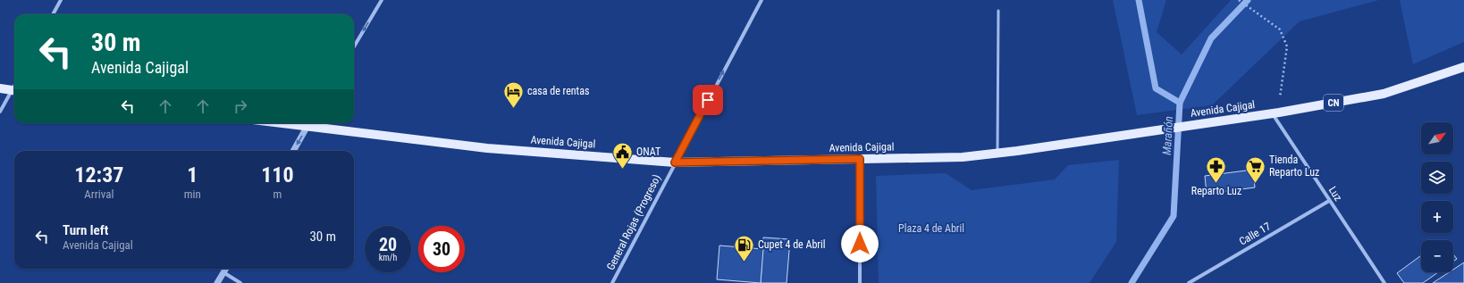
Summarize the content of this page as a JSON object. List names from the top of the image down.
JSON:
{
  "streets": {
    "main road": ["CN", "Avenida Cajigal"],
    "street": ["Luz", "General Rojas (Progreso)", "Calle 17"]
  },
  "crossings": [
    ["Avenida Cajigal", "Luz"],
    ["Avenida Cajigal", "General Rojas (Progreso)"],
    ["Luz", "Calle 17"]
  ],
  "one_way": ["General Rojas (Progreso)"],
  "water": ["Marañón"],
  "parks": ["Plaza 4 de Abril"],
  "places": {
    "hotel": ["casa de rentas"],
    "public building": ["ONAT"],
    "supermarket": ["Tienda Reparto Luz"],
    "pharmacy": ["Reparto Luz"],
    "fuel station": ["Cupet 4 de Abril"]
  },
  "north": "top right",
  "page": {
    "turn": ["30 m", "Avenida Cajigal"],
    "map_buttons": ["+", "−"],
    "eta": [
      "12:37",
      "Arrival",
      "1",
      "min",
      "110",
      "m"
    ],
    "list": [
      {
        "name": "Turn left",
        "note": "Avenida Cajigal",
        "value": "30 m"
      }
    ],
    "speed": "20 km/h",
    "limit": "30"
  }
}
